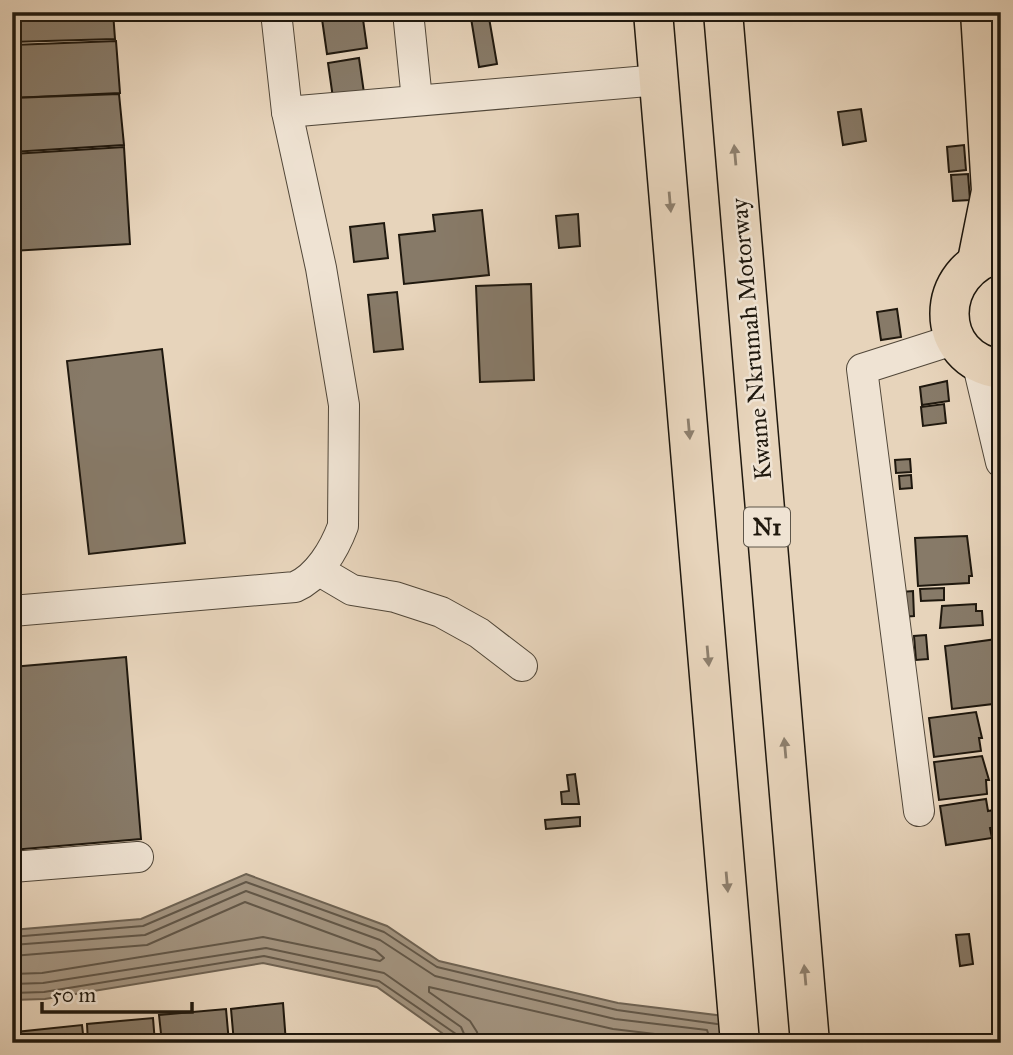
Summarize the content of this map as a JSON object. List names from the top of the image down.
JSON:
{
  "streets": {
    "main road": ["Kwame Nkrumah Motorway", "N1"]
  },
  "scale_bar": "50 m"
}
